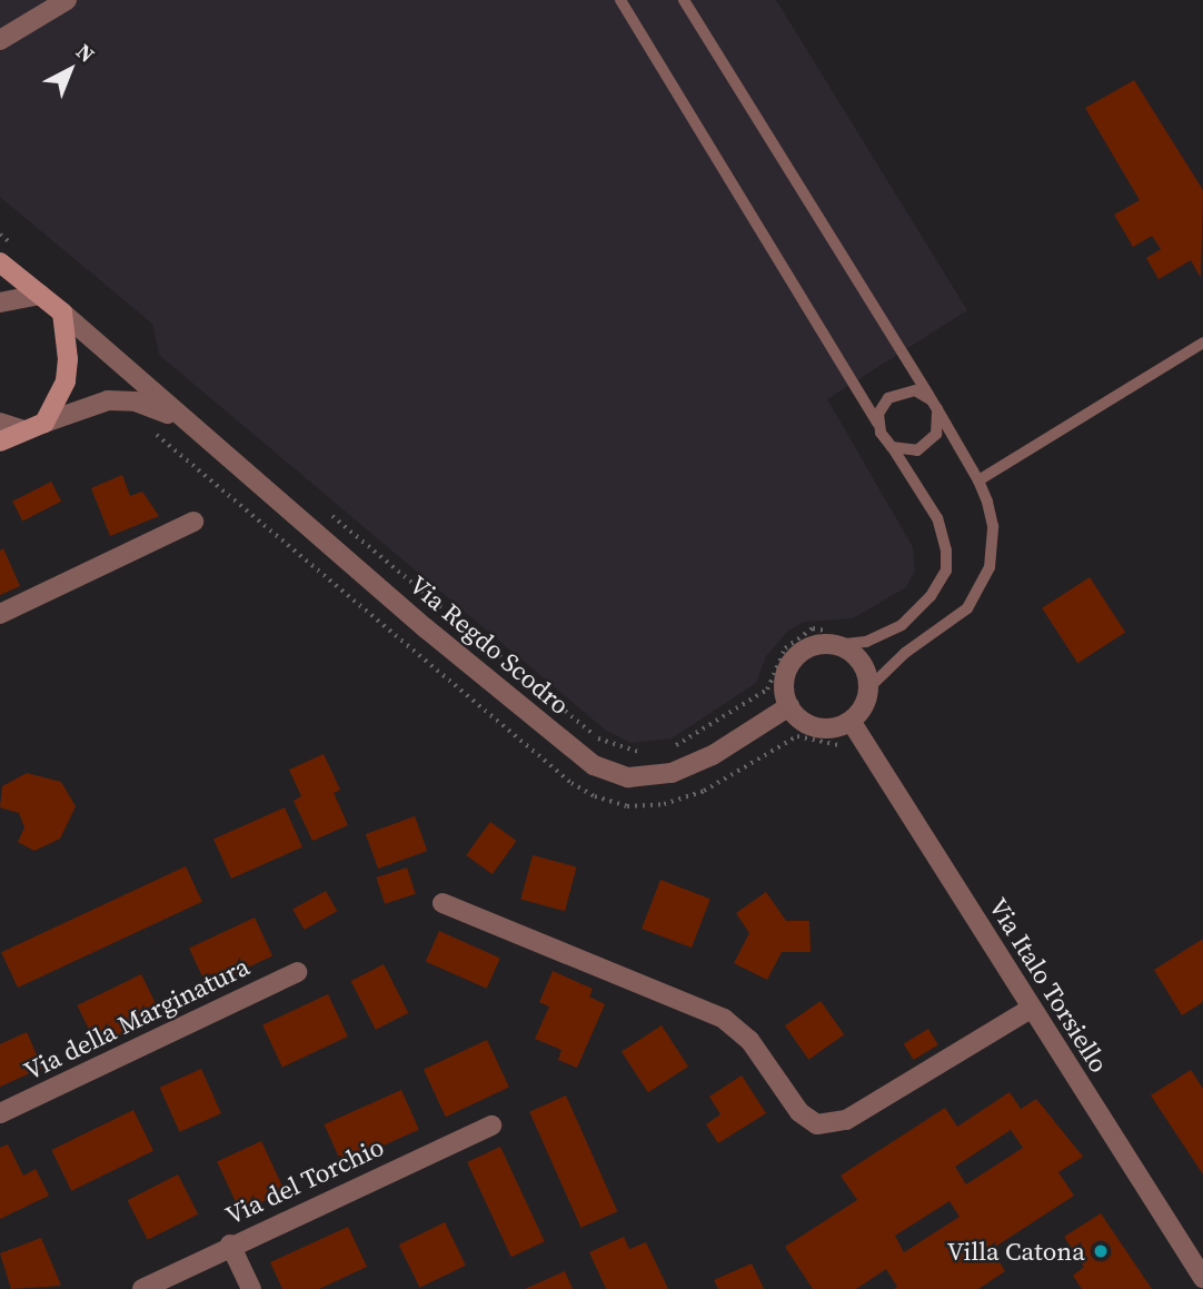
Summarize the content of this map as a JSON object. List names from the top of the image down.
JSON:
{
  "streets": {
    "street": [
      "Via Regdo Scodro",
      "Via Italo Torsiello",
      "Via della Marginatura",
      "Via del Torchio"
    ]
  },
  "crossings": [
    ["Via Regdo Scodro", "Via Italo Torsiello"]
  ],
  "places": ["Villa Catona"],
  "north": "top right"
}
